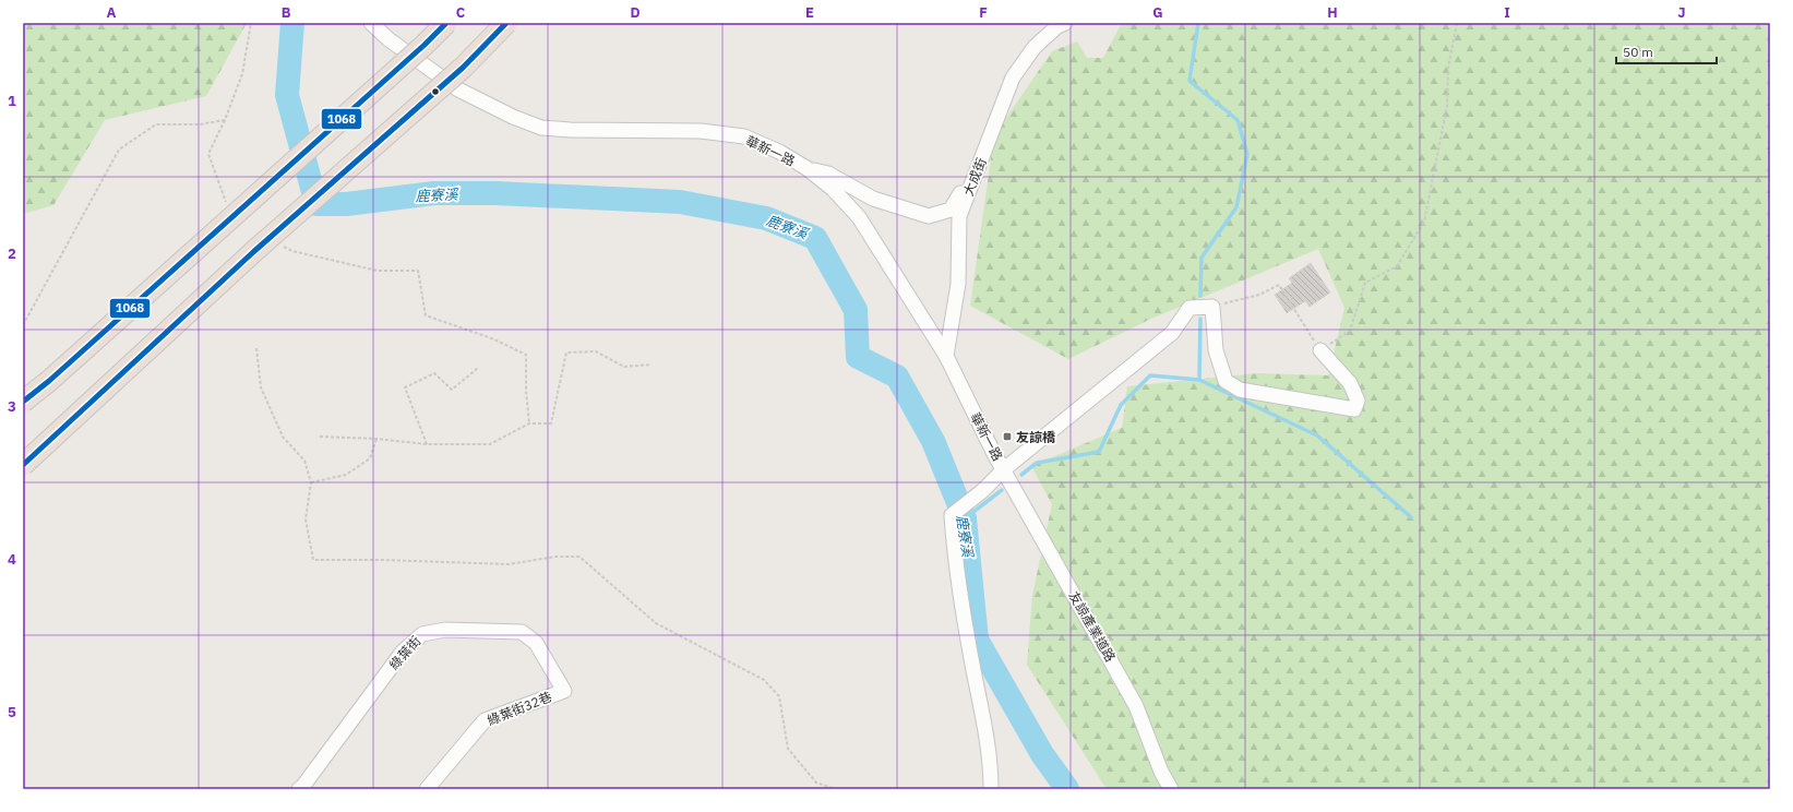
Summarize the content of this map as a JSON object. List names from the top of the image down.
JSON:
{
  "streets": {
    "street": [
      "華新一路",
      "大成街",
      "友諒產業道路",
      "綠葉街",
      "綠葉街32巷"
    ]
  },
  "crossings": [
    ["華新一路", "大成街"],
    ["華新一路", "友諒產業道路"],
    ["綠葉街", "綠葉街32巷"]
  ],
  "water": ["鹿寮溪"],
  "places": {
    "transit": ["友諒橋"]
  },
  "lines": ["transit line 1068"],
  "scale_bar": "50 m",
  "grid": {
    "columns": [
      "A",
      "B",
      "C",
      "D",
      "E",
      "F",
      "G",
      "H",
      "I",
      "J"
    ],
    "rows": [
      "1",
      "2",
      "3",
      "4",
      "5"
    ]
  }
}
